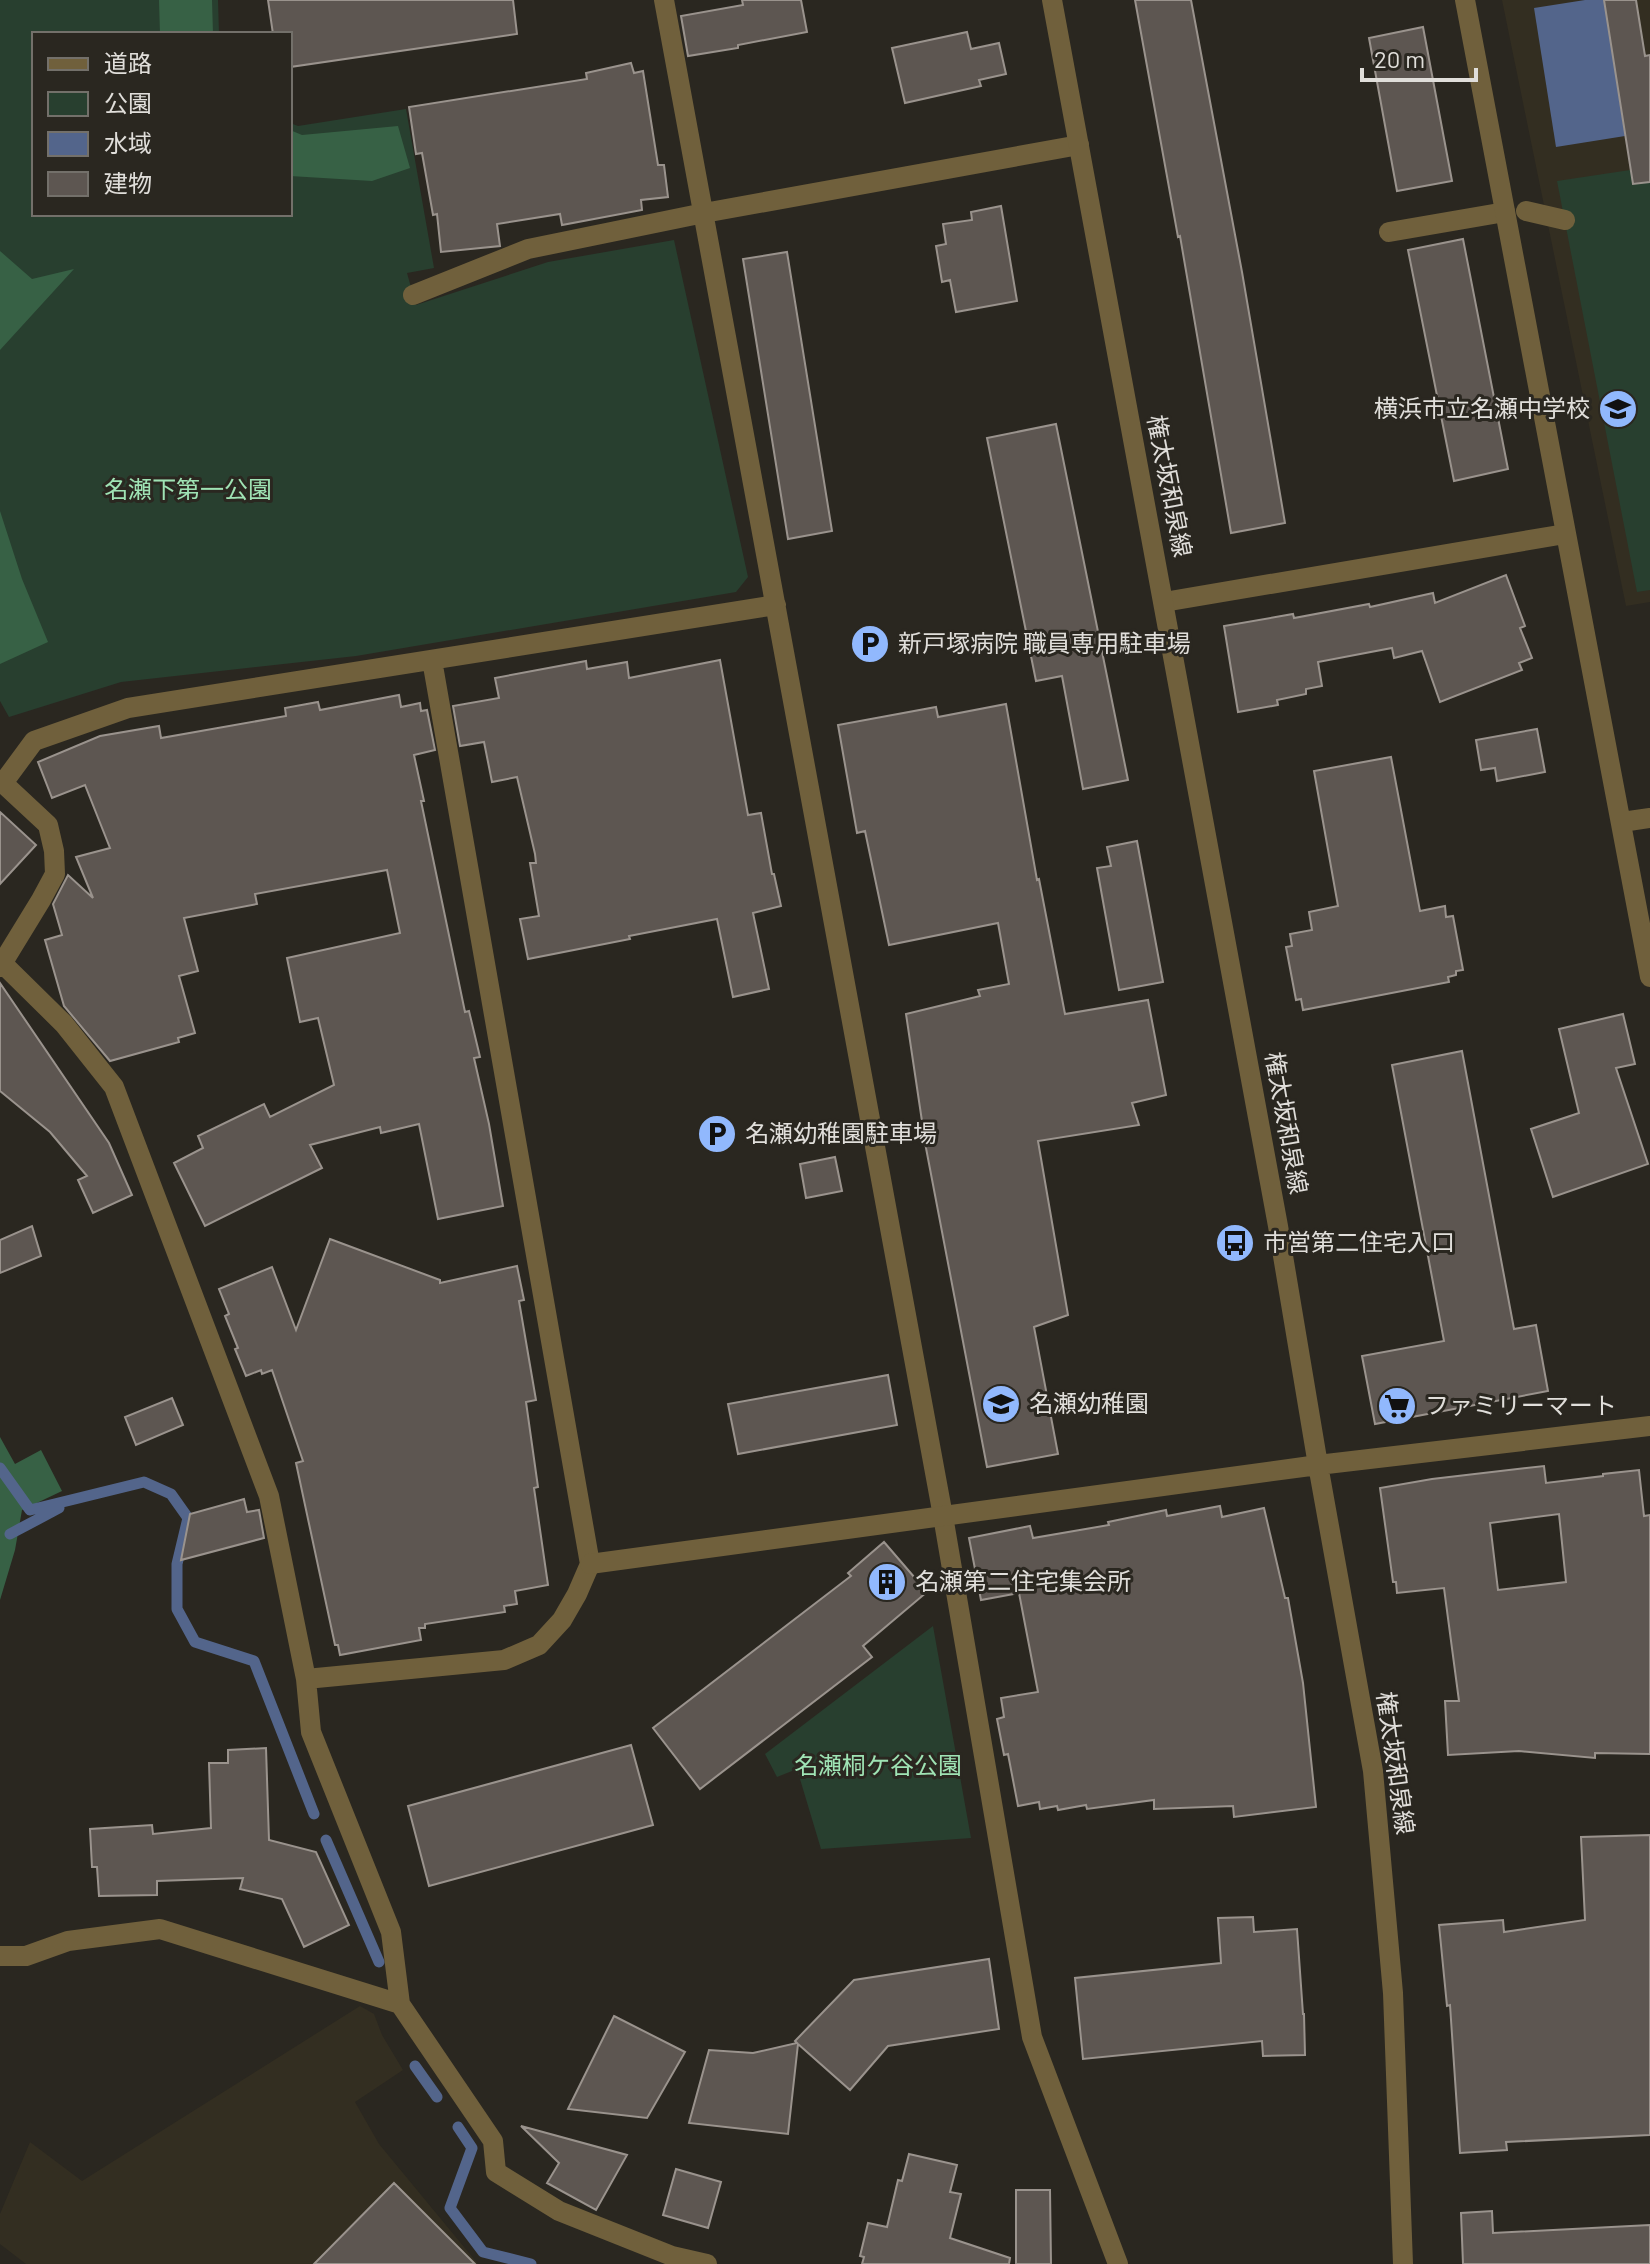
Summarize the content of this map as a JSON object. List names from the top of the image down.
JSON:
{
  "streets": {
    "street": ["権太坂和泉線"]
  },
  "parks": ["名瀬下第一公園", "名瀬桐ケ谷公園"],
  "places": {
    "school or university": ["横浜市立名瀬中学校", "名瀬幼稚園"],
    "parking": ["新戸塚病院 職員専用駐車場", "名瀬幼稚園駐車場"],
    "bus stop": ["市営第二住宅入口"],
    "supermarket": ["ファミリーマート"],
    "building": ["名瀬第二住宅集会所"]
  },
  "legend": [
    "道路",
    "公園",
    "水域",
    "建物"
  ],
  "scale_bar": "20 m"
}
